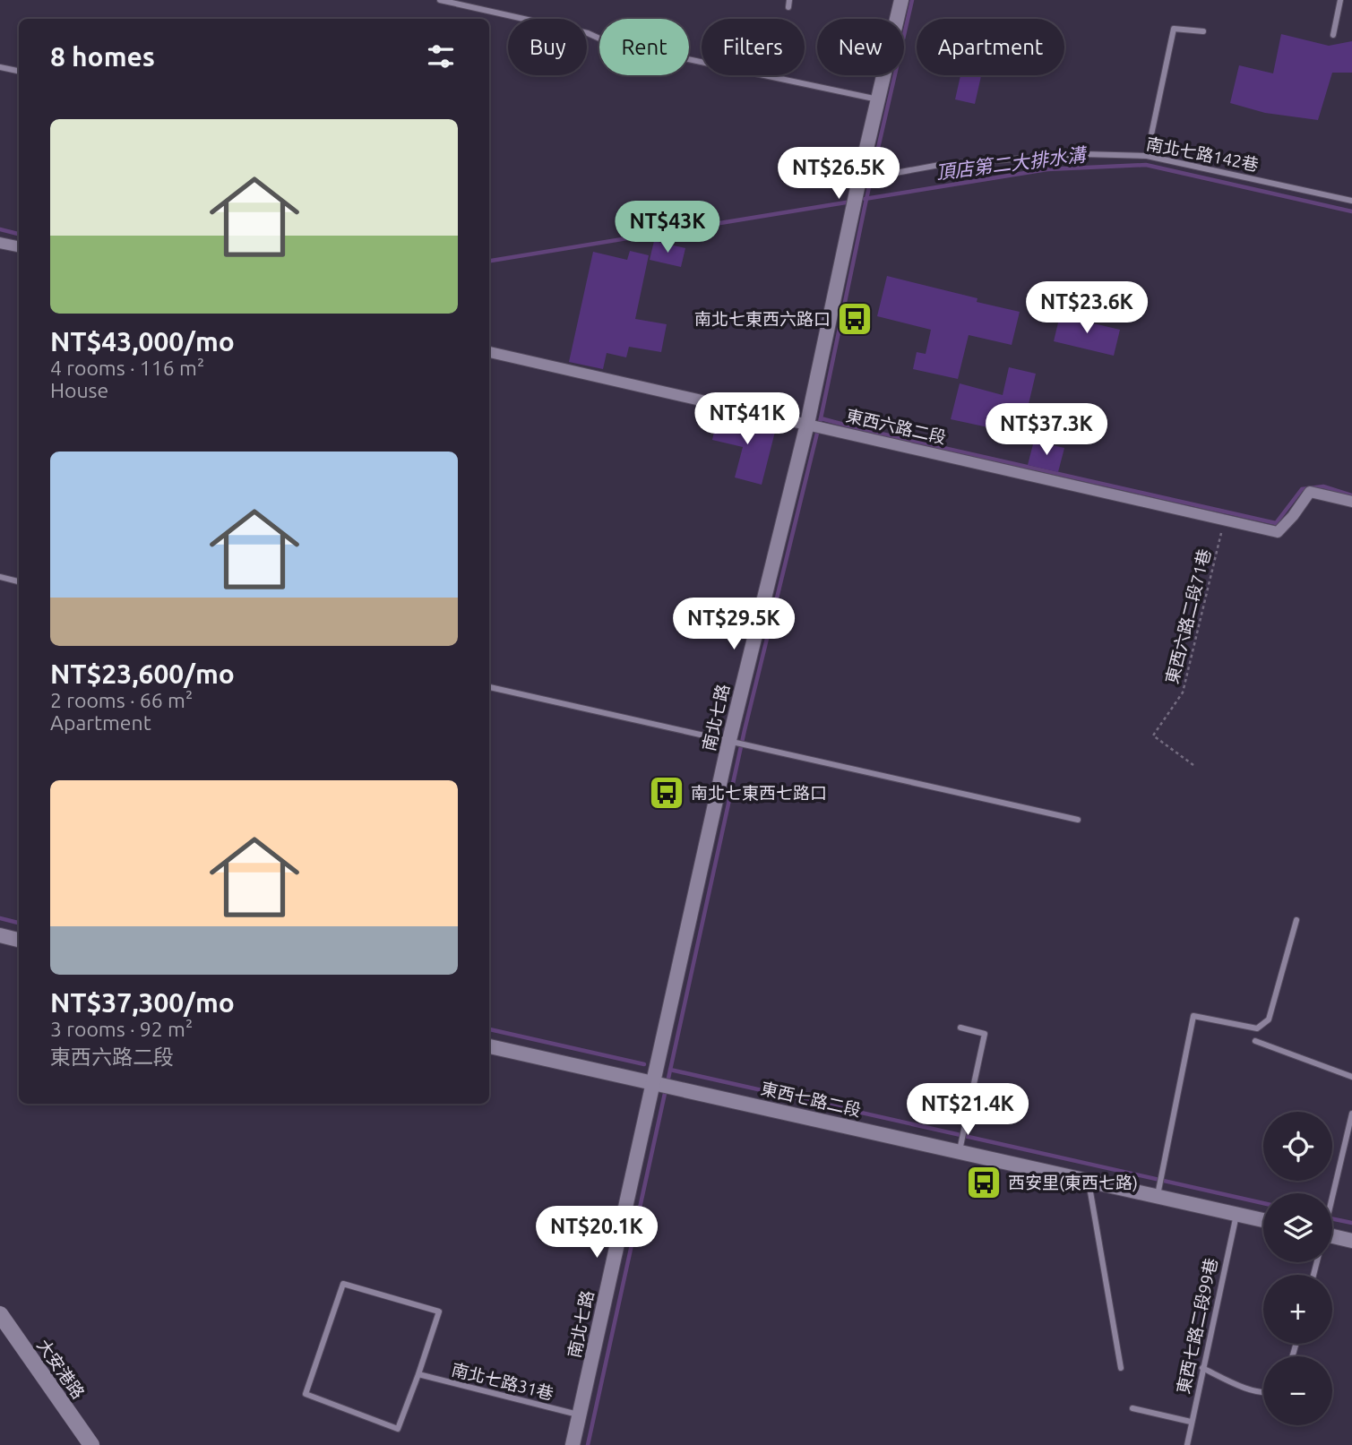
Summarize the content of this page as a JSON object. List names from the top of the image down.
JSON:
{
  "streets": {
    "main road": ["大安港路"],
    "street": ["東西六路二段", "南北七路", "東西七路二段"],
    "lane": ["南北七路142巷", "東西七路二段99巷", "南北七路31巷"],
    "path": ["東西六路二段71巷"]
  },
  "crossings": [
    ["南北七路142巷", "南北七路"],
    ["東西六路二段", "東西六路二段71巷"],
    ["東西六路二段", "南北七路"],
    ["南北七路", "東西七路二段"],
    ["南北七路", "南北七路31巷"],
    ["東西七路二段", "東西七路二段99巷"]
  ],
  "water": ["頂店第二大排水溝"],
  "places": {
    "bus stop": ["南北七東西六路口", "南北七東西七路口", "西安里(東西七路)"]
  },
  "page": {
    "chip": [
      "Buy",
      "Rent",
      "Filters",
      "New",
      "Apartment"
    ],
    "heading": "8 homes",
    "list": [
      {
        "name": "NT$43,000/mo",
        "note": "4 rooms · 116 m² · House"
      },
      {
        "name": "NT$23,600/mo",
        "note": "2 rooms · 66 m² · Apartment"
      },
      {
        "name": "NT$37,300/mo",
        "note": "3 rooms · 92 m² · 東西六路二段"
      }
    ],
    "price": [
      "NT$26.5K",
      "NT$43K",
      "NT$23.6K",
      "NT$41K",
      "NT$37.3K",
      "NT$29.5K",
      "NT$21.4K",
      "NT$20.1K"
    ],
    "map_buttons": ["+", "−"]
  }
}
